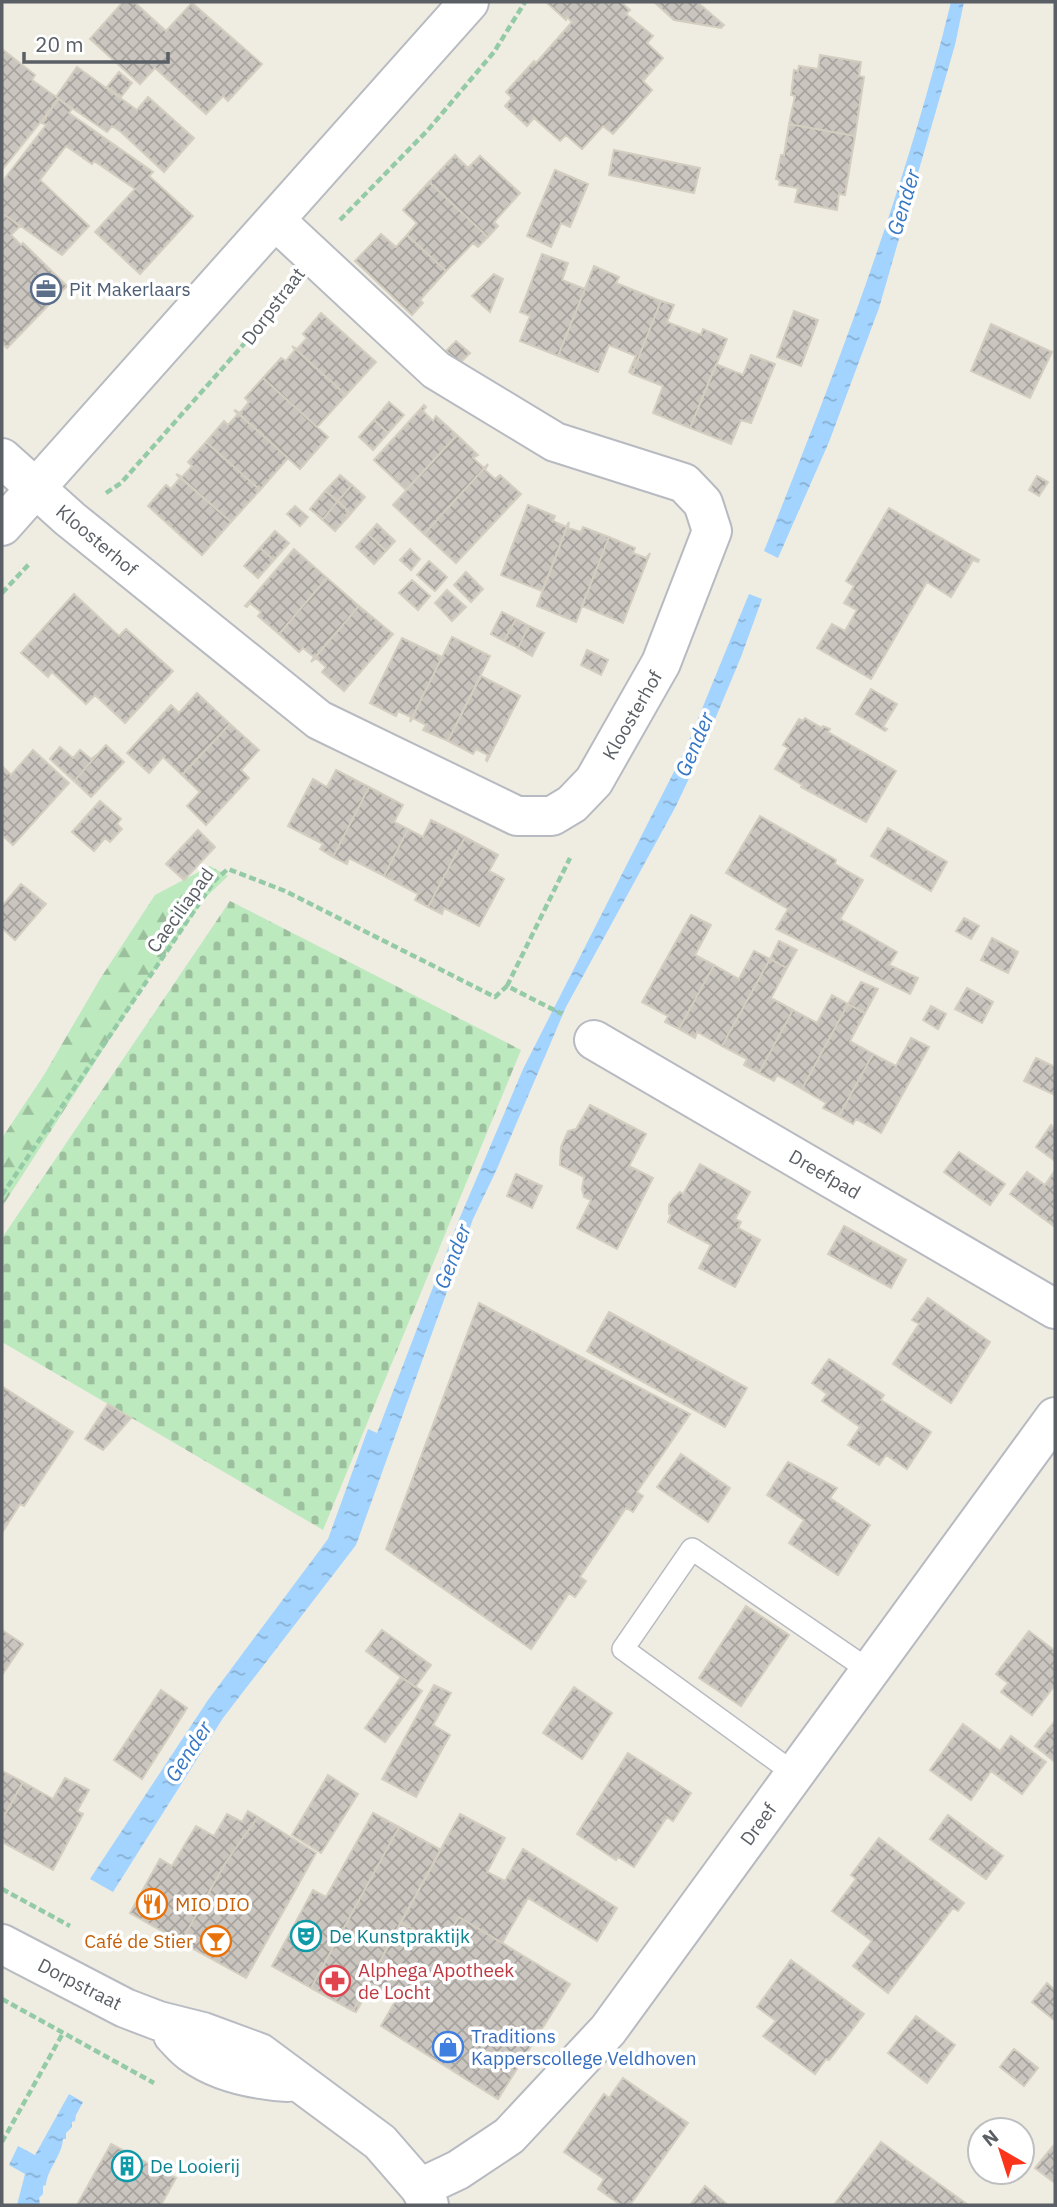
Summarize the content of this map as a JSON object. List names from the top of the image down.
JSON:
{
  "streets": {
    "street": [
      "Dorpstraat",
      "Kloosterhof",
      "Dreefpad",
      "Dreef"
    ],
    "path": ["Caeciliapad"]
  },
  "crossings": [
    ["Dorpstraat", "Kloosterhof"],
    ["Dorpstraat", "Dreef"]
  ],
  "water": ["Gender"],
  "places": {
    "office": ["Pit Makerlaars"],
    "restaurant": ["MIO DIO"],
    "theatre": ["De Kunstpraktijk"],
    "bar": ["Café de Stier"],
    "pharmacy": ["Alphega Apotheek de Locht"],
    "shop": ["Traditions Kapperscollege Veldhoven"],
    "building": ["De Looierij"]
  },
  "scale_bar": "20 m",
  "north": "top left"
}
